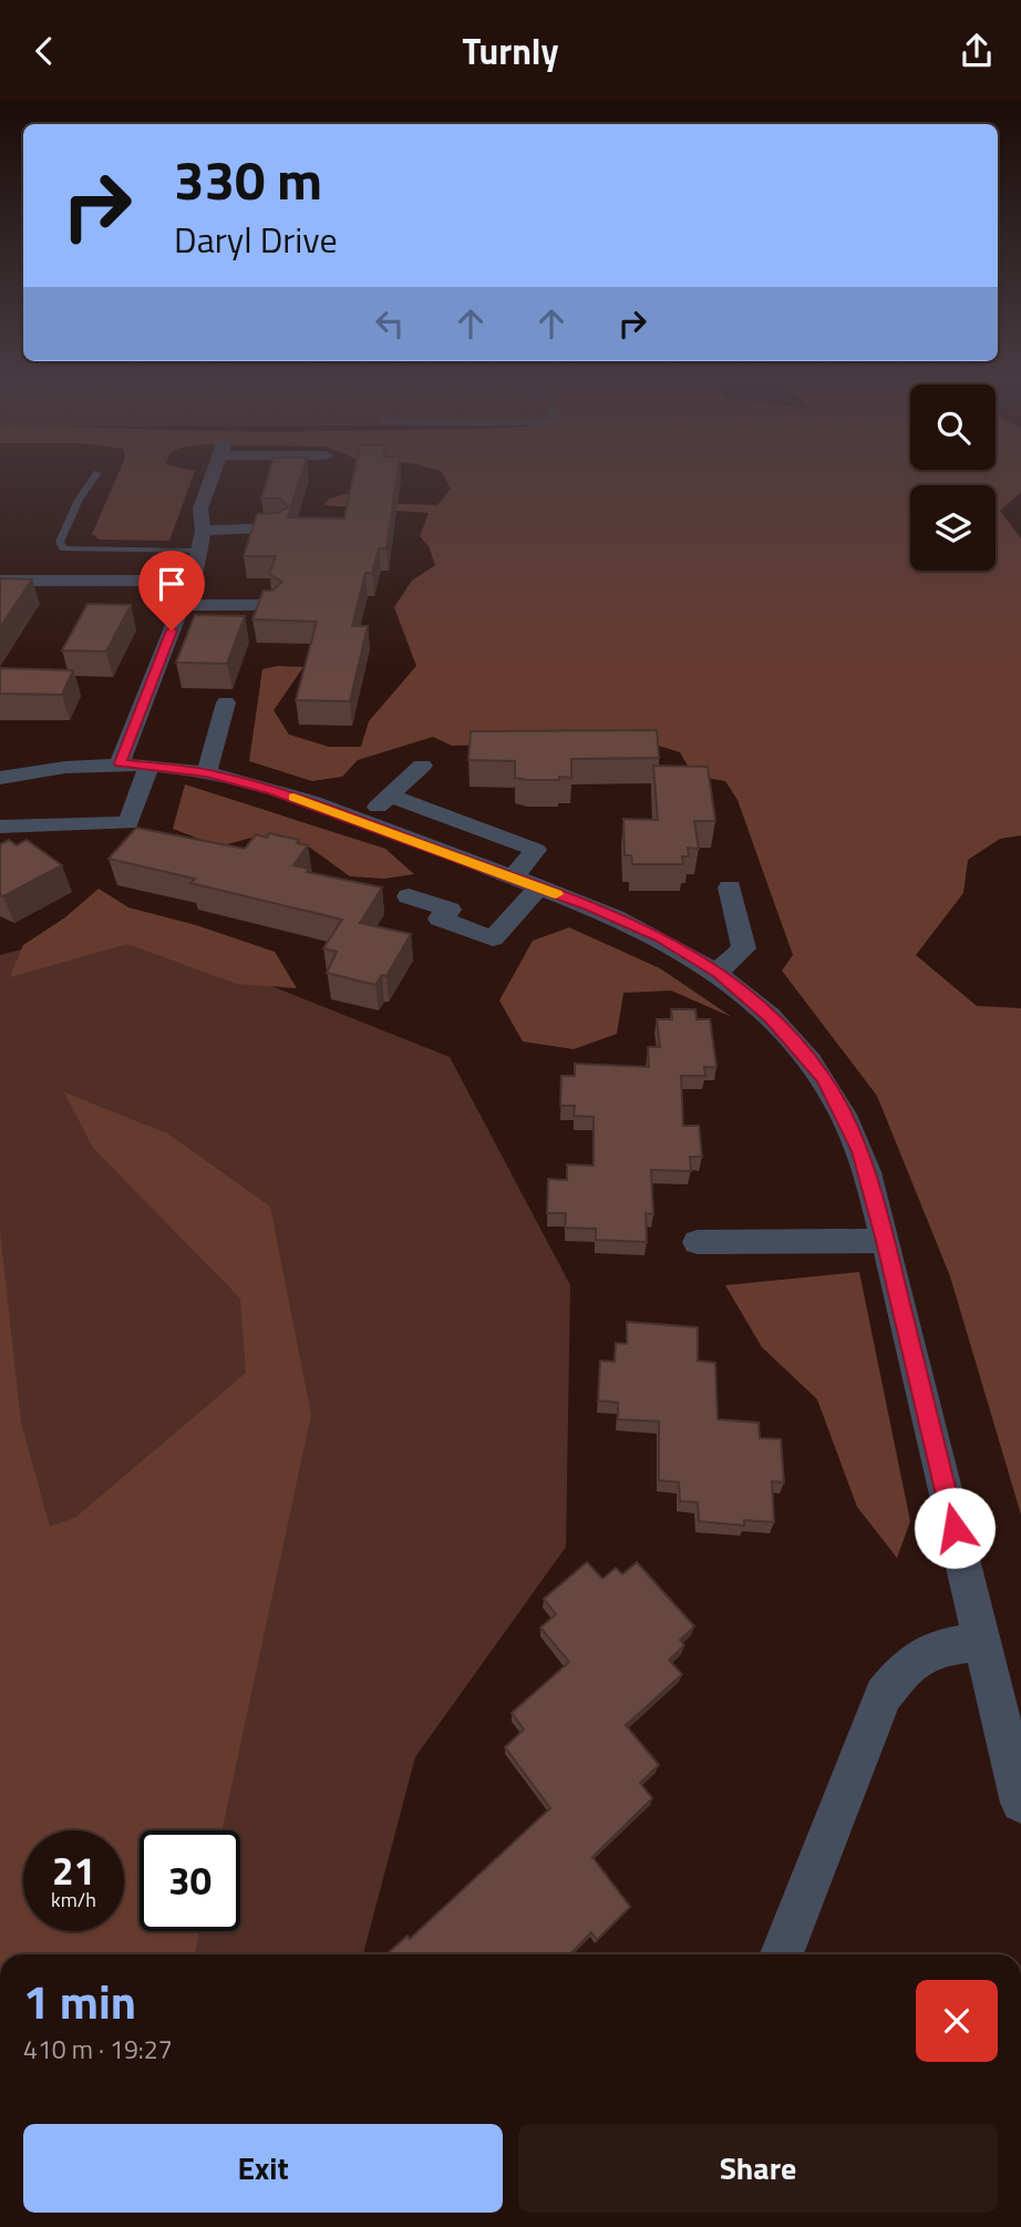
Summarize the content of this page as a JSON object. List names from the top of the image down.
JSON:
{
  "page": {
    "header": "Turnly",
    "turn": ["330 m", "Daryl Drive"],
    "speed": "21 km/h",
    "limit": "30",
    "heading": ["1 min", "410 m · 19:27"],
    "buttons": ["Exit", "Share"]
  }
}
